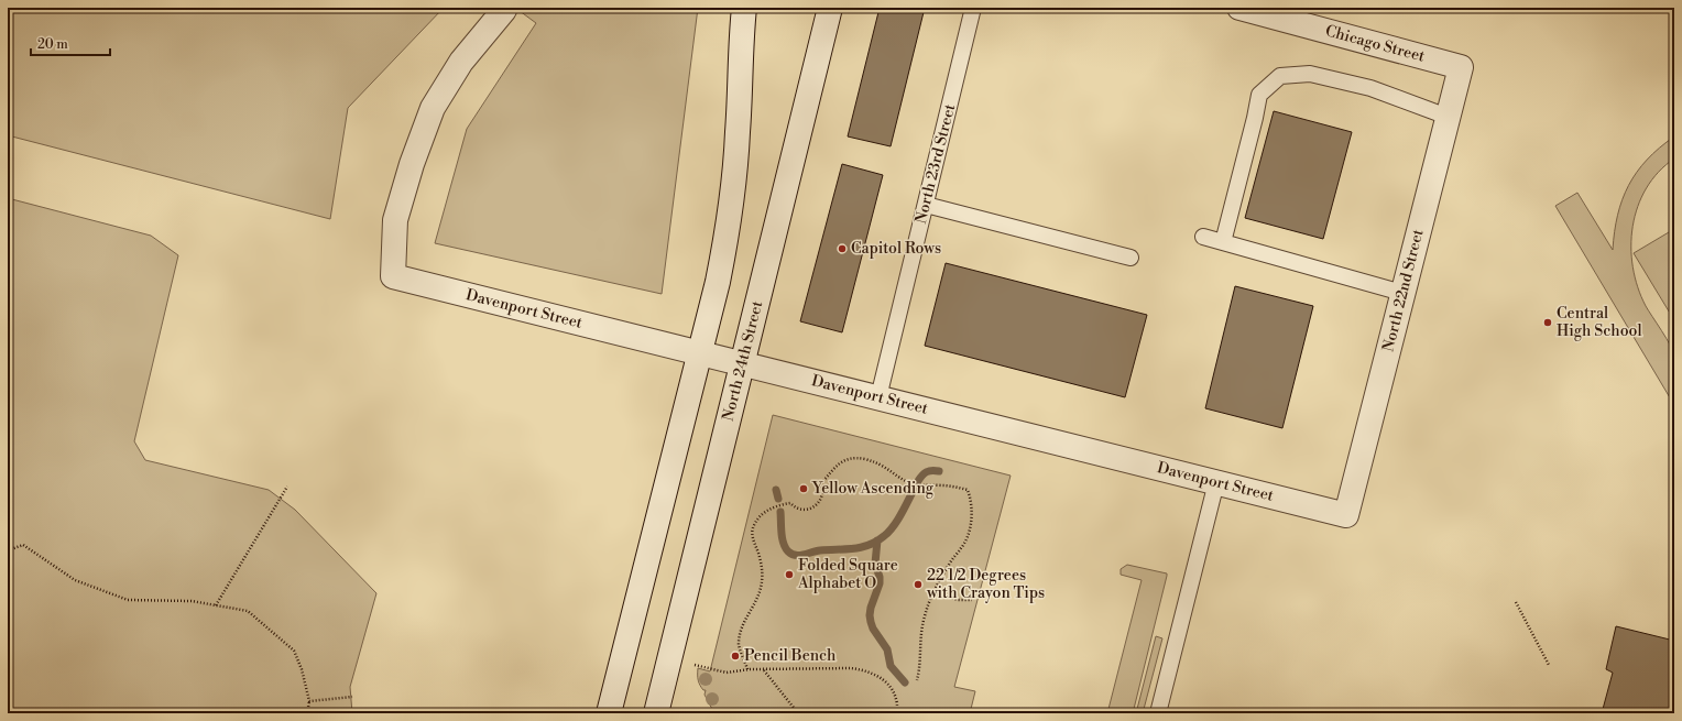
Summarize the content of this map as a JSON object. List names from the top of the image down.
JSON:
{
  "streets": {
    "street": [
      "Chicago Street",
      "North 22nd Street",
      "Davenport Street",
      "North 24th Street"
    ],
    "lane": ["North 23rd Street"]
  },
  "crossings": [
    ["Chicago Street", "North 22nd Street"],
    ["North 23rd Street", "Davenport Street"],
    ["North 22nd Street", "Davenport Street"],
    ["Davenport Street", "North 24th Street"]
  ],
  "places": [
    "Capitol Rows",
    "Central High School",
    "Yellow Ascending",
    "Folded Square Alphabet O",
    "22 1/2 Degrees with Crayon Tips",
    "Pencil Bench"
  ],
  "scale_bar": "20 m"
}
